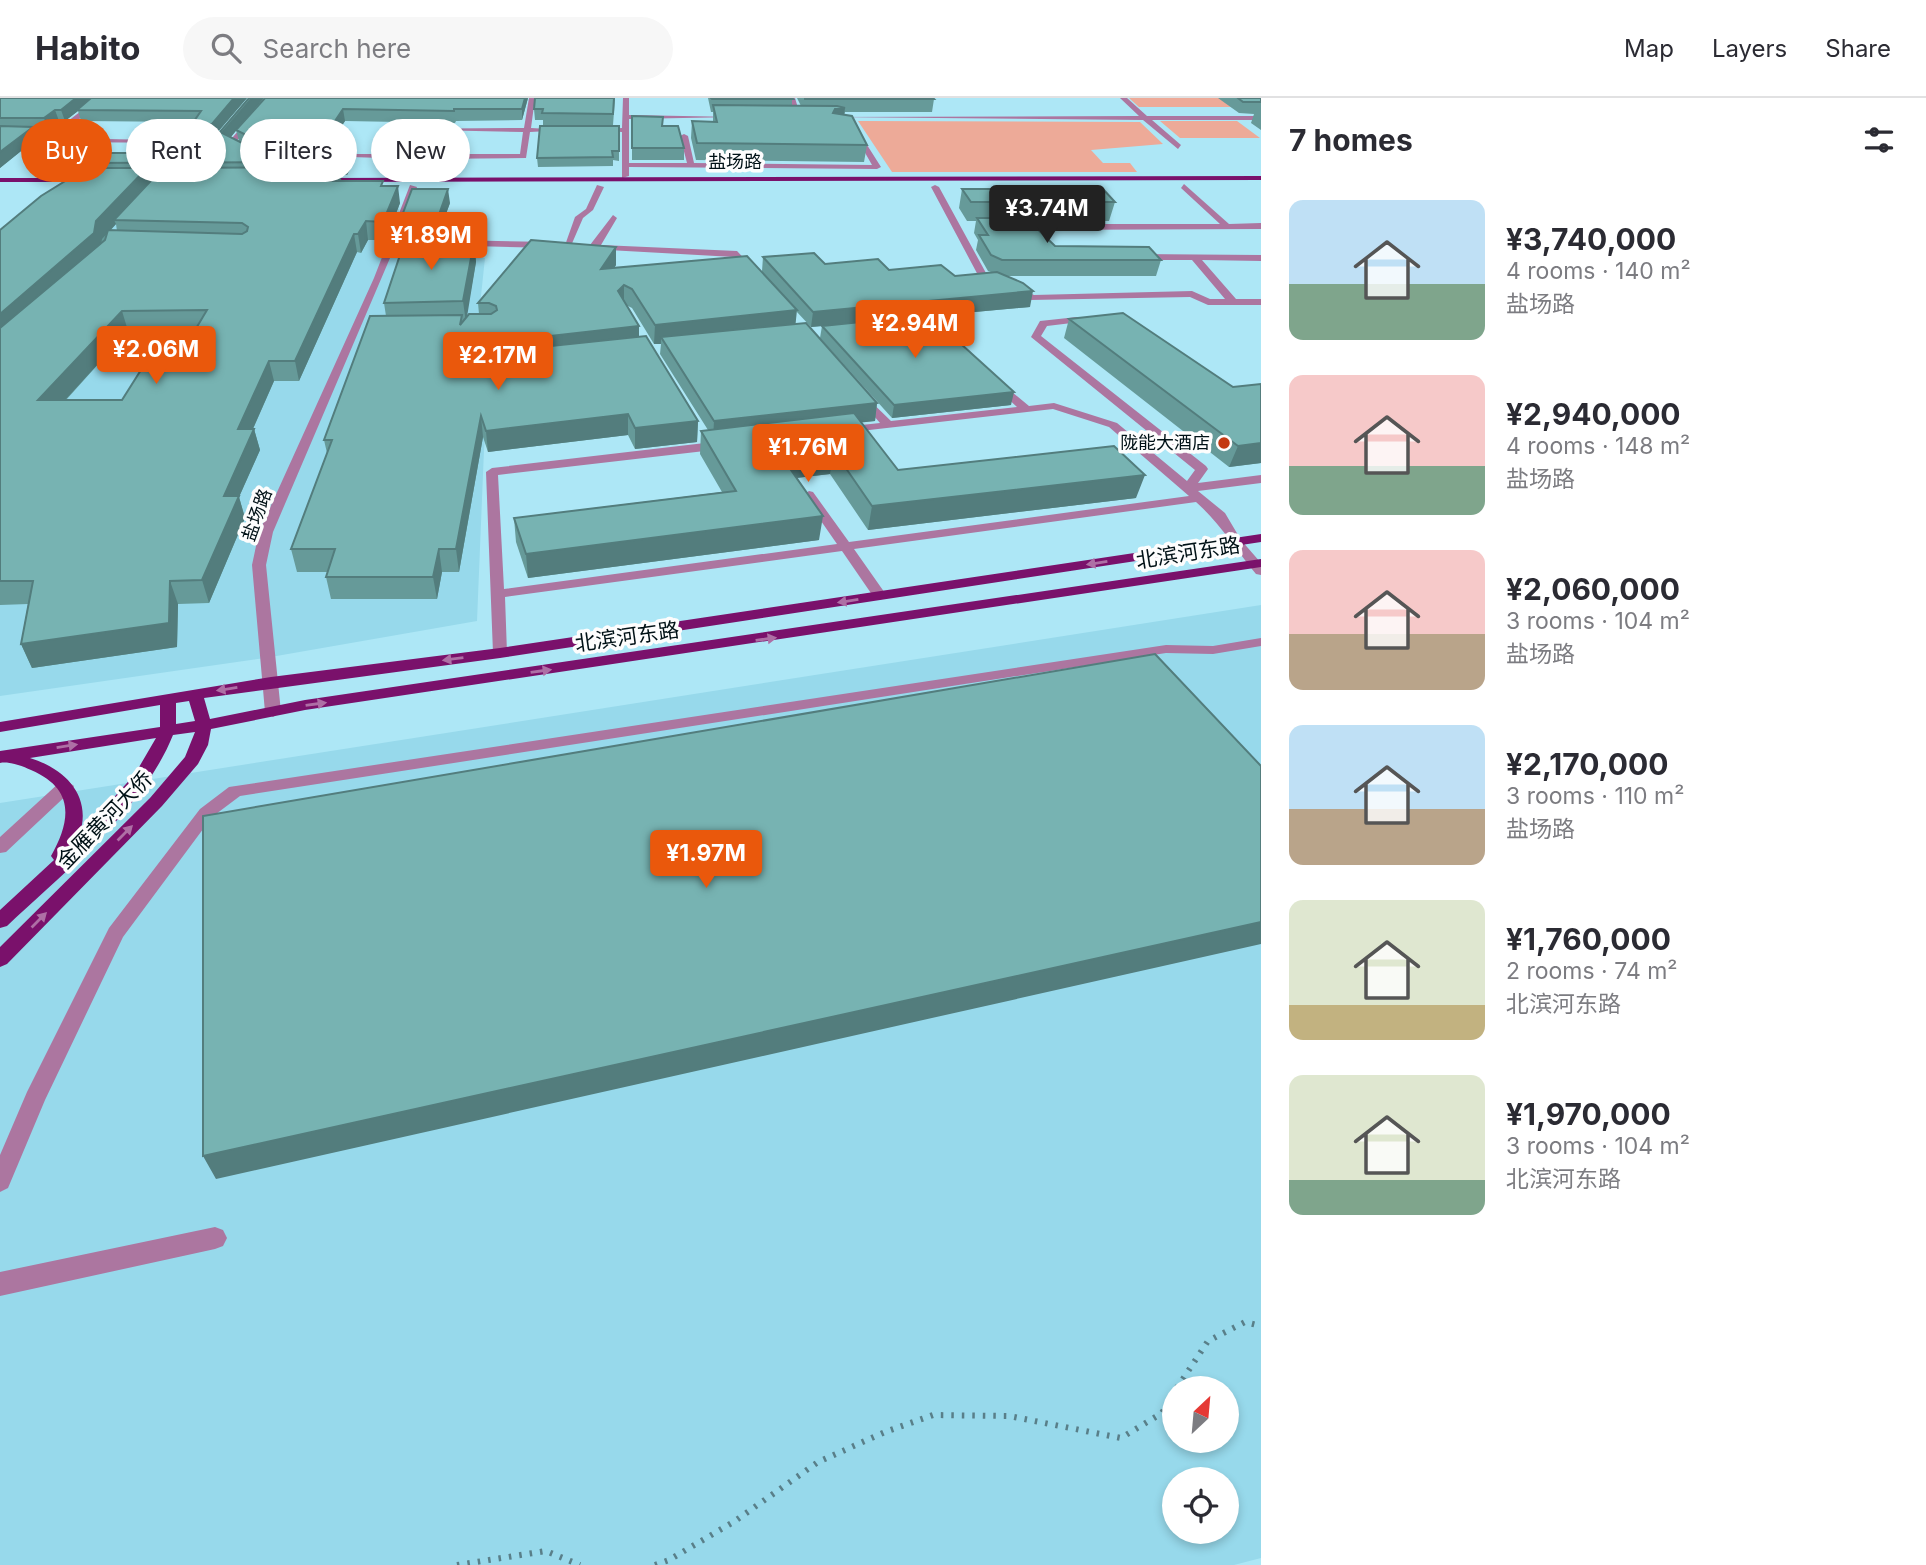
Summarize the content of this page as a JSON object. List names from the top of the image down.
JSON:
{
  "streets": {
    "main road": ["盐场路", "北滨河东路", "金雁黄河大侨"]
  },
  "crossings": [
    ["盐场路", "北滨河东路"],
    ["北滨河东路", "金雁黄河大侨"]
  ],
  "places": ["陇能大酒店"],
  "north": "top right",
  "page": {
    "header": "Habito",
    "search": "Search here",
    "nav": ["Map", "Layers", "Share"],
    "heading": "7 homes",
    "chip": [
      "Buy",
      "Rent",
      "Filters",
      "New"
    ],
    "list": [
      {
        "name": "¥3,740,000",
        "note": "4 rooms · 140 m² · 盐场路"
      },
      {
        "name": "¥2,940,000",
        "note": "4 rooms · 148 m² · 盐场路"
      },
      {
        "name": "¥2,060,000",
        "note": "3 rooms · 104 m² · 盐场路"
      },
      {
        "name": "¥2,170,000",
        "note": "3 rooms · 110 m² · 盐场路"
      },
      {
        "name": "¥1,760,000",
        "note": "2 rooms · 74 m² · 北滨河东路"
      },
      {
        "name": "¥1,970,000",
        "note": "3 rooms · 104 m² · 北滨河东路"
      }
    ],
    "price": [
      "¥3.74M",
      "¥1.89M",
      "¥2.94M",
      "¥2.06M",
      "¥2.17M",
      "¥1.76M",
      "¥1.97M"
    ]
  }
}
